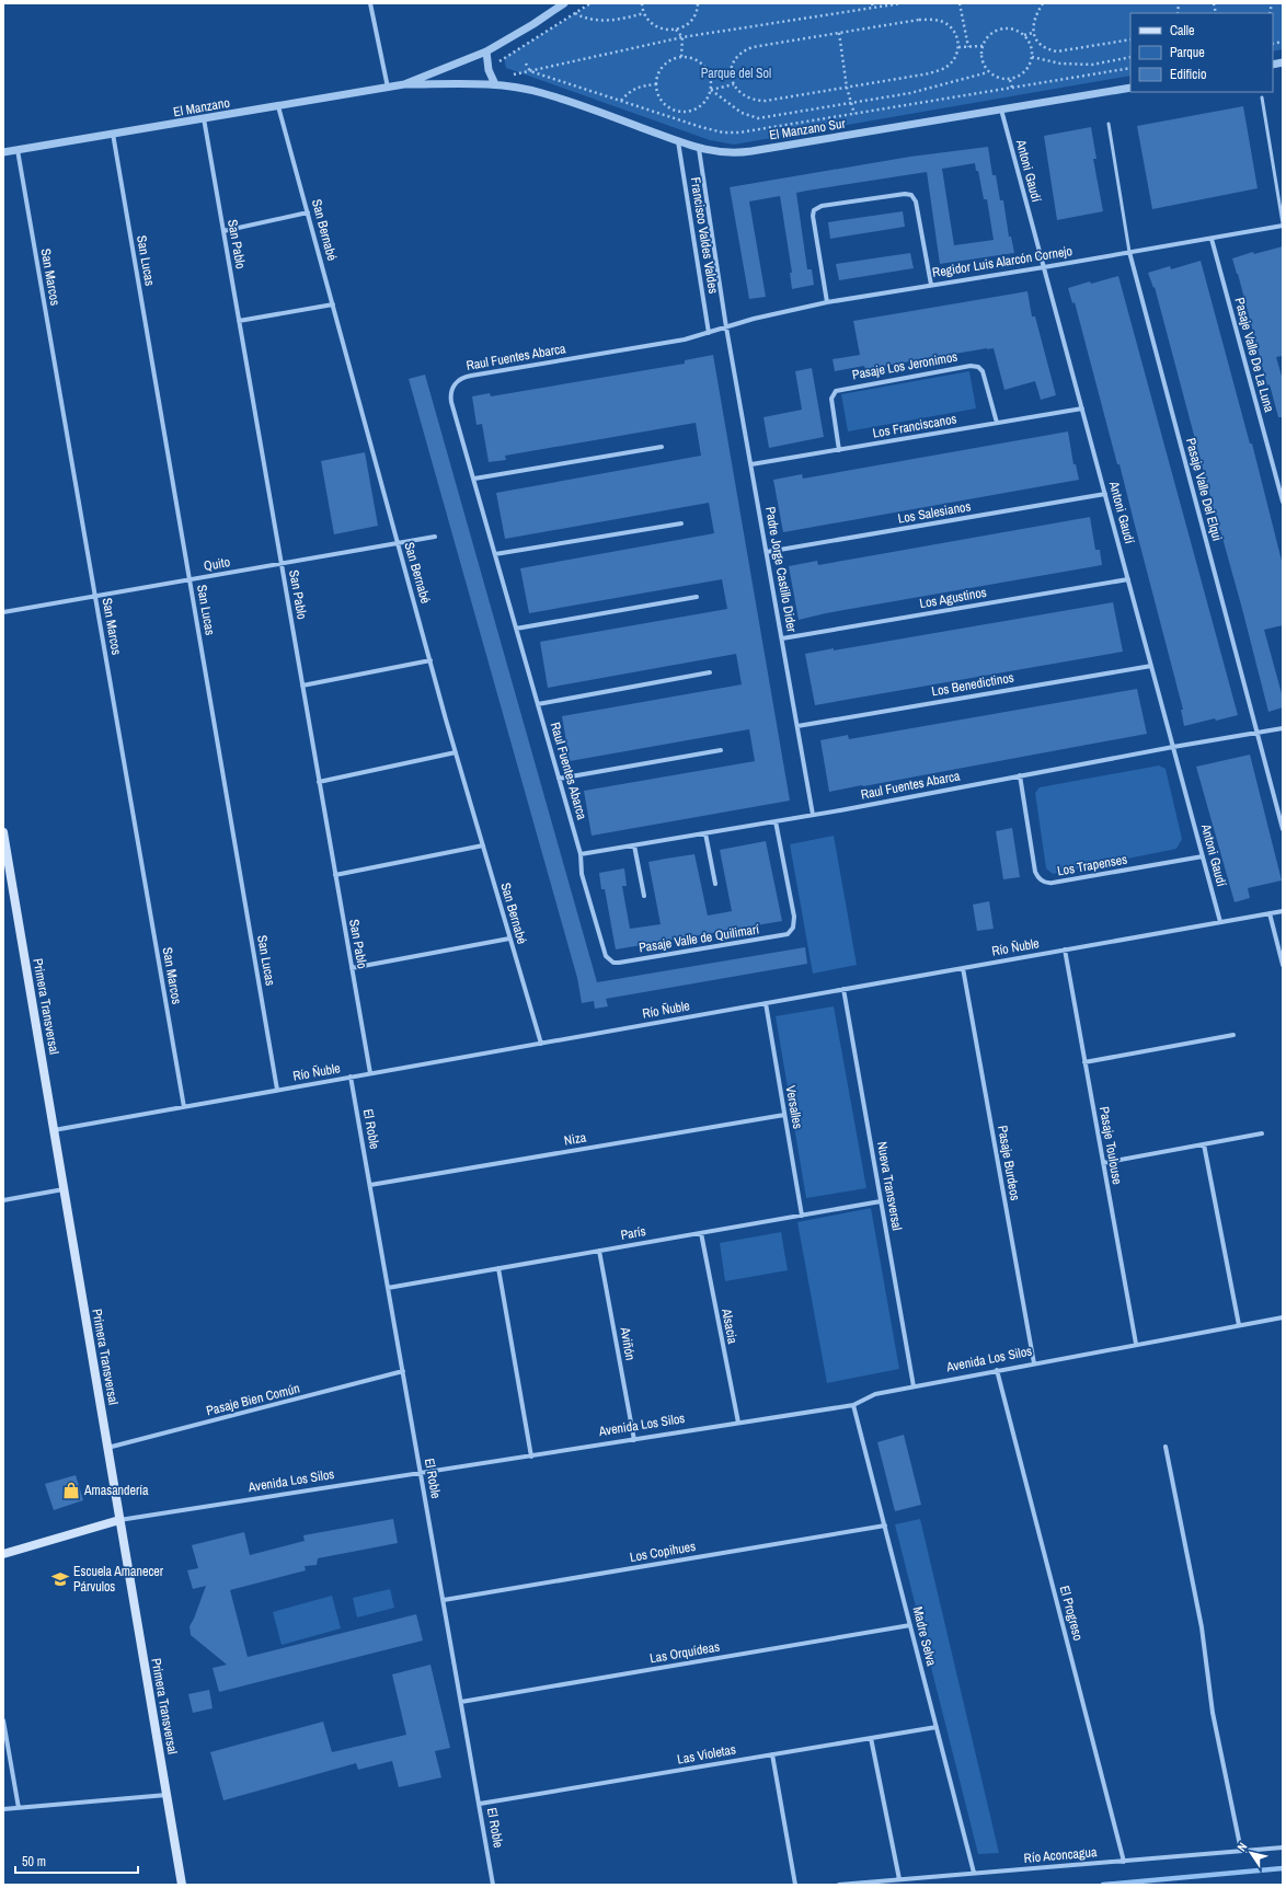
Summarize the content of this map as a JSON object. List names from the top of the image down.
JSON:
{
  "streets": {
    "main road": ["Primera Transversal", "Avenida Los Silos"],
    "street": [
      "El Manzano",
      "El Manzano Sur",
      "Antoni Gaudí",
      "San Bernabé",
      "Francisco Valdes Valdes",
      "San Pablo",
      "San Lucas",
      "Regidor Luis Alarcón Cornejo",
      "San Marcos",
      "Pasaje Valle De La Luna",
      "Raul Fuentes Abarca",
      "Pasaje Los Jeronimos",
      "Los Franciscanos",
      "Pasaje Valle Del Elqui",
      "Los Salesianos",
      "Quito",
      "Padre Jorge Castillo Dider",
      "Los Agustinos",
      "Los Benedictinos",
      "Los Trapenses",
      "Pasaje Valle de Quilimarí",
      "Río Ñuble",
      "Versalles",
      "El Roble",
      "Niza",
      "Pasaje Toulouse",
      "Pasaje Burdeos",
      "Nueva Transversal",
      "París",
      "Alsacia",
      "Aviñón",
      "Pasaje Bien Común",
      "Los Copihues",
      "El Progreso",
      "Madre Selva",
      "Las Orquídeas",
      "Las Violetas",
      "Río Aconcagua"
    ]
  },
  "crossings": [
    ["El Manzano", "El Manzano Sur"],
    ["El Manzano", "San Bernabé"],
    ["El Manzano", "San Pablo"],
    ["El Manzano", "San Lucas"],
    ["El Manzano", "San Marcos"],
    ["El Manzano Sur", "Antoni Gaudí"],
    ["El Manzano Sur", "Francisco Valdes Valdes"],
    ["Antoni Gaudí", "Regidor Luis Alarcón Cornejo"],
    ["Antoni Gaudí", "Raul Fuentes Abarca"],
    ["Antoni Gaudí", "Los Franciscanos"],
    ["Antoni Gaudí", "Los Salesianos"],
    ["Antoni Gaudí", "Los Agustinos"],
    ["Antoni Gaudí", "Los Benedictinos"],
    ["Antoni Gaudí", "Los Trapenses"],
    ["Antoni Gaudí", "Río Ñuble"],
    ["San Bernabé", "Quito"],
    ["San Bernabé", "Río Ñuble"],
    ["Francisco Valdes Valdes", "Regidor Luis Alarcón Cornejo"],
    ["Francisco Valdes Valdes", "Raul Fuentes Abarca"],
    ["Francisco Valdes Valdes", "Padre Jorge Castillo Dider"],
    ["San Pablo", "Quito"],
    ["San Pablo", "Río Ñuble"],
    ["San Lucas", "Quito"],
    ["San Lucas", "Río Ñuble"],
    ["Regidor Luis Alarcón Cornejo", "Pasaje Valle De La Luna"],
    ["Regidor Luis Alarcón Cornejo", "Raul Fuentes Abarca"],
    ["Regidor Luis Alarcón Cornejo", "Pasaje Valle Del Elqui"],
    ["Regidor Luis Alarcón Cornejo", "Padre Jorge Castillo Dider"],
    ["San Marcos", "Quito"],
    ["San Marcos", "Río Ñuble"],
    ["Raul Fuentes Abarca", "Pasaje Valle Del Elqui"],
    ["Raul Fuentes Abarca", "Padre Jorge Castillo Dider"],
    ["Raul Fuentes Abarca", "Los Trapenses"],
    ["Raul Fuentes Abarca", "Pasaje Valle de Quilimarí"],
    ["Pasaje Los Jeronimos", "Los Franciscanos"],
    ["Los Franciscanos", "Padre Jorge Castillo Dider"],
    ["Los Salesianos", "Padre Jorge Castillo Dider"],
    ["Padre Jorge Castillo Dider", "Los Agustinos"],
    ["Padre Jorge Castillo Dider", "Los Benedictinos"],
    ["Río Ñuble", "Primera Transversal"],
    ["Río Ñuble", "Versalles"],
    ["Río Ñuble", "El Roble"],
    ["Río Ñuble", "Pasaje Toulouse"],
    ["Río Ñuble", "Pasaje Burdeos"],
    ["Río Ñuble", "Nueva Transversal"],
    ["Primera Transversal", "Avenida Los Silos"],
    ["Primera Transversal", "Pasaje Bien Común"],
    ["Versalles", "Niza"],
    ["Versalles", "París"],
    ["El Roble", "Niza"],
    ["El Roble", "París"],
    ["El Roble", "Avenida Los Silos"],
    ["El Roble", "Pasaje Bien Común"],
    ["El Roble", "Los Copihues"],
    ["El Roble", "Las Orquídeas"],
    ["El Roble", "Las Violetas"],
    ["Pasaje Toulouse", "Avenida Los Silos"],
    ["Pasaje Burdeos", "Avenida Los Silos"],
    ["Nueva Transversal", "París"],
    ["Nueva Transversal", "Avenida Los Silos"],
    ["París", "Alsacia"],
    ["París", "Aviñón"],
    ["Alsacia", "Avenida Los Silos"],
    ["Aviñón", "Avenida Los Silos"],
    ["Avenida Los Silos", "El Progreso"],
    ["Avenida Los Silos", "Madre Selva"],
    ["Los Copihues", "Madre Selva"],
    ["El Progreso", "Río Aconcagua"],
    ["Madre Selva", "Las Orquídeas"],
    ["Madre Selva", "Las Violetas"],
    ["Madre Selva", "Río Aconcagua"]
  ],
  "parks": ["Parque del Sol"],
  "places": {
    "shop": ["Amasandería"],
    "school or university": ["Escuela Amanecer Párvulos"]
  },
  "legend": ["Calle", "Parque", "Edificio"],
  "scale_bar": "50 m",
  "north": "top left"
}
